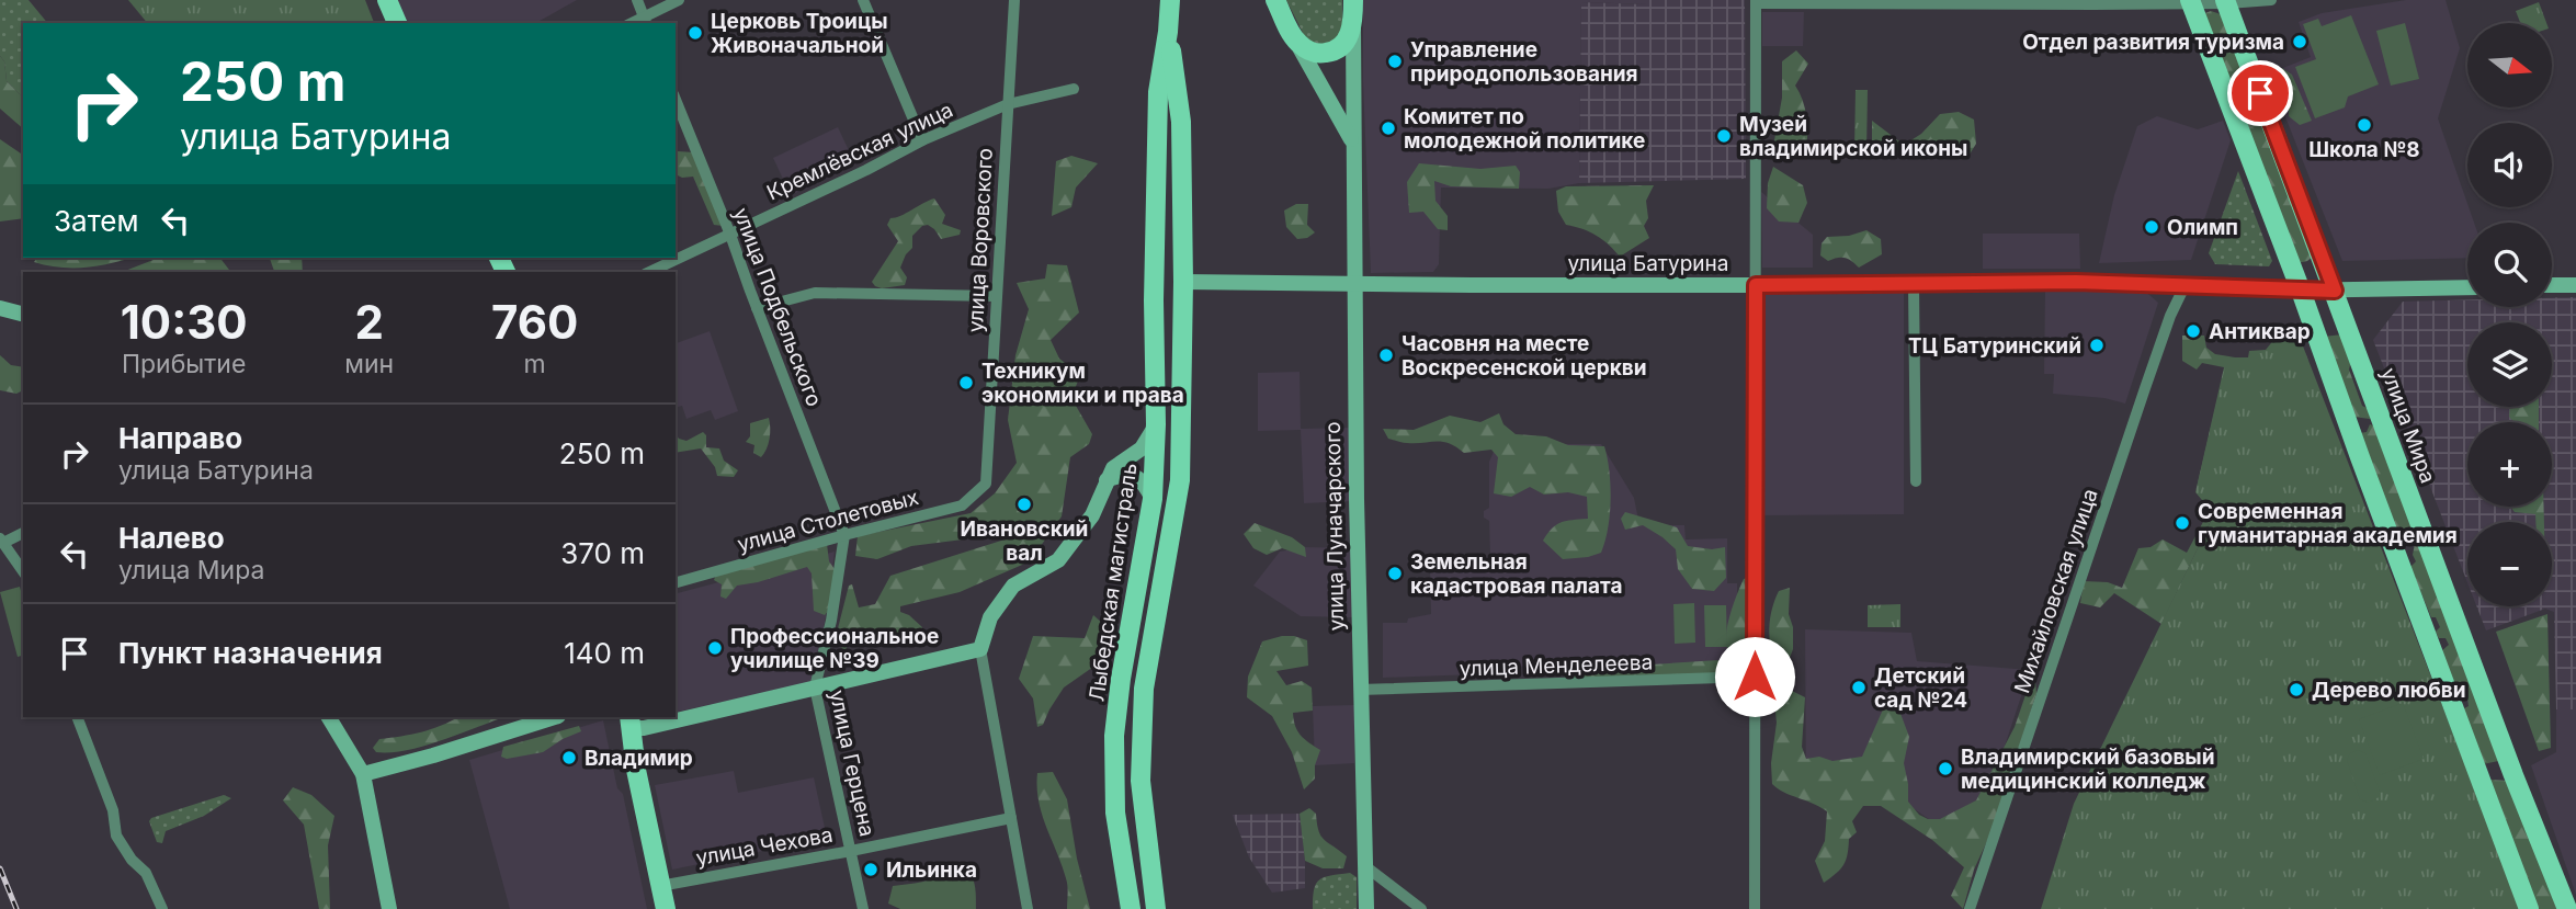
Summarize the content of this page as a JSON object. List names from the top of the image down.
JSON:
{
  "streets": {
    "main road": [
      "улица Батурина",
      "улица Мира",
      "улица Луначарского",
      "Лыбедская магистраль"
    ],
    "street": [
      "Кремлёвская улица",
      "улица Воровского",
      "улица Подбельского",
      "улица Столетовых",
      "Михайловская улица",
      "улица Менделеева",
      "улица Герцена",
      "улица Чехова"
    ]
  },
  "crossings": [
    ["Кремлёвская улица", "улица Воровского"],
    ["Кремлёвская улица", "улица Подбельского"],
    ["улица Воровского", "улица Столетовых"],
    ["улица Батурина", "улица Мира"],
    ["улица Батурина", "улица Луначарского"],
    ["улица Батурина", "Лыбедская магистраль"],
    ["улица Батурина", "Михайловская улица"],
    ["улица Подбельского", "улица Столетовых"],
    ["улица Подбельского", "улица Герцена"],
    ["улица Столетовых", "улица Герцена"],
    ["улица Луначарского", "улица Менделеева"],
    ["улица Герцена", "улица Чехова"]
  ],
  "places": [
    "Церковь Троицы Живоначальной",
    "Отдел развития туризма",
    "Управление природопользования",
    "Школа №8",
    "Комитет по молодежной политике",
    "Музей владимирской иконы",
    "Олимп",
    "Антиквар",
    "ТЦ Батуринский",
    "Часовня на месте Воскресенской церкви",
    "Техникум экономики и права",
    "Ивановский вал",
    "Современная гуманитарная академия",
    "Земельная кадастровая палата",
    "Профессиональное училище №39",
    "Детский сад №24",
    "Дерево любви",
    "Владимир",
    "Владимирский базовый медицинский колледж",
    "Ильинка"
  ],
  "north": "right",
  "page": {
    "map_buttons": ["+", "−"],
    "turn": ["250 m", "улица Батурина"],
    "then": "Затем",
    "eta": [
      "10:30",
      "Прибытие",
      "2",
      "мин",
      "760",
      "m"
    ],
    "list": [
      {
        "name": "Направо",
        "note": "улица Батурина",
        "value": "250 m"
      },
      {
        "name": "Налево",
        "note": "улица Мира",
        "value": "370 m"
      },
      {
        "name": "Пункт назначения",
        "value": "140 m"
      }
    ]
  }
}
